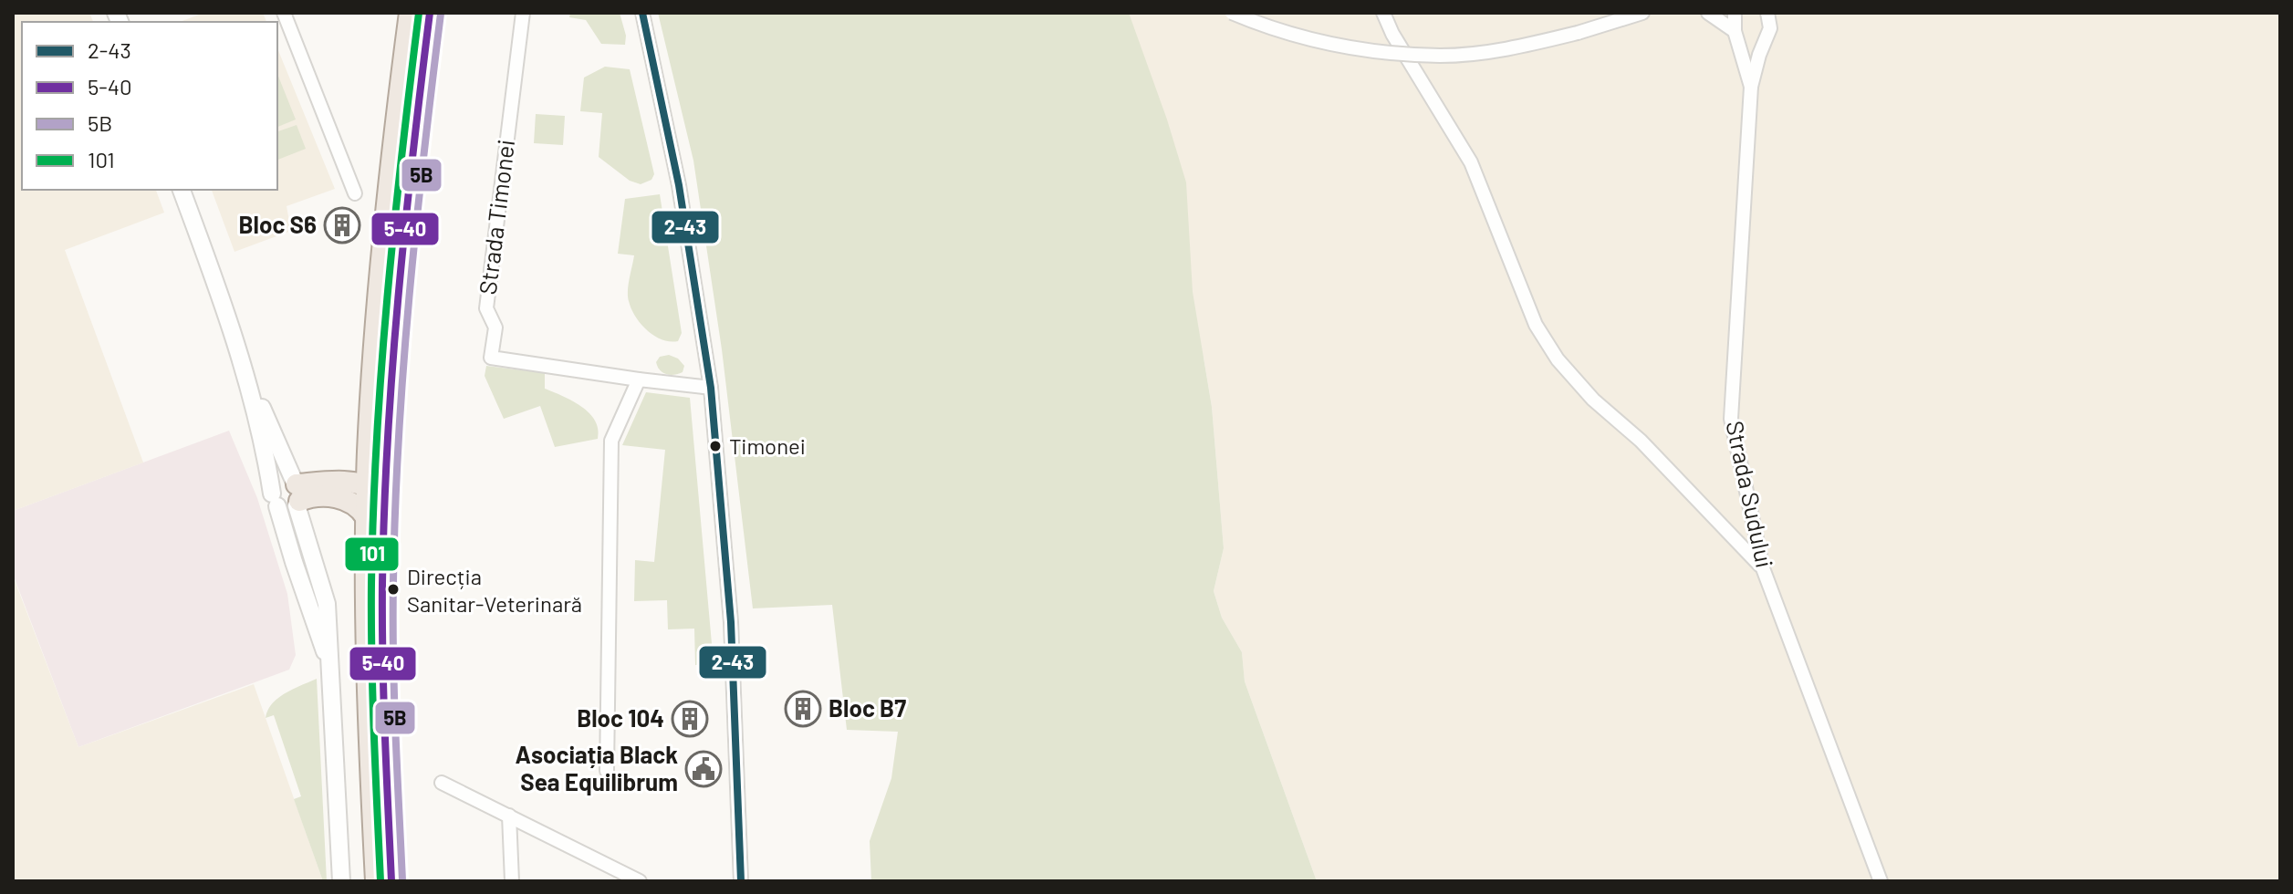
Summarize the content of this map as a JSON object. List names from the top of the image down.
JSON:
{
  "streets": {
    "street": ["Strada Timonei", "Strada Sudului"]
  },
  "places": {
    "building": ["Bloc S6", "Bloc B7", "Bloc 104"],
    "other": ["Timonei", "Direcția Sanitar-Veterinară"],
    "public building": ["Asociația Black Sea Equilibrum"]
  },
  "lines": [
    "transit line 2-43",
    "transit line 5-40",
    "transit line 101",
    "transit line 5B"
  ],
  "legend": [
    "2-43",
    "5-40",
    "5B",
    "101"
  ]
}
